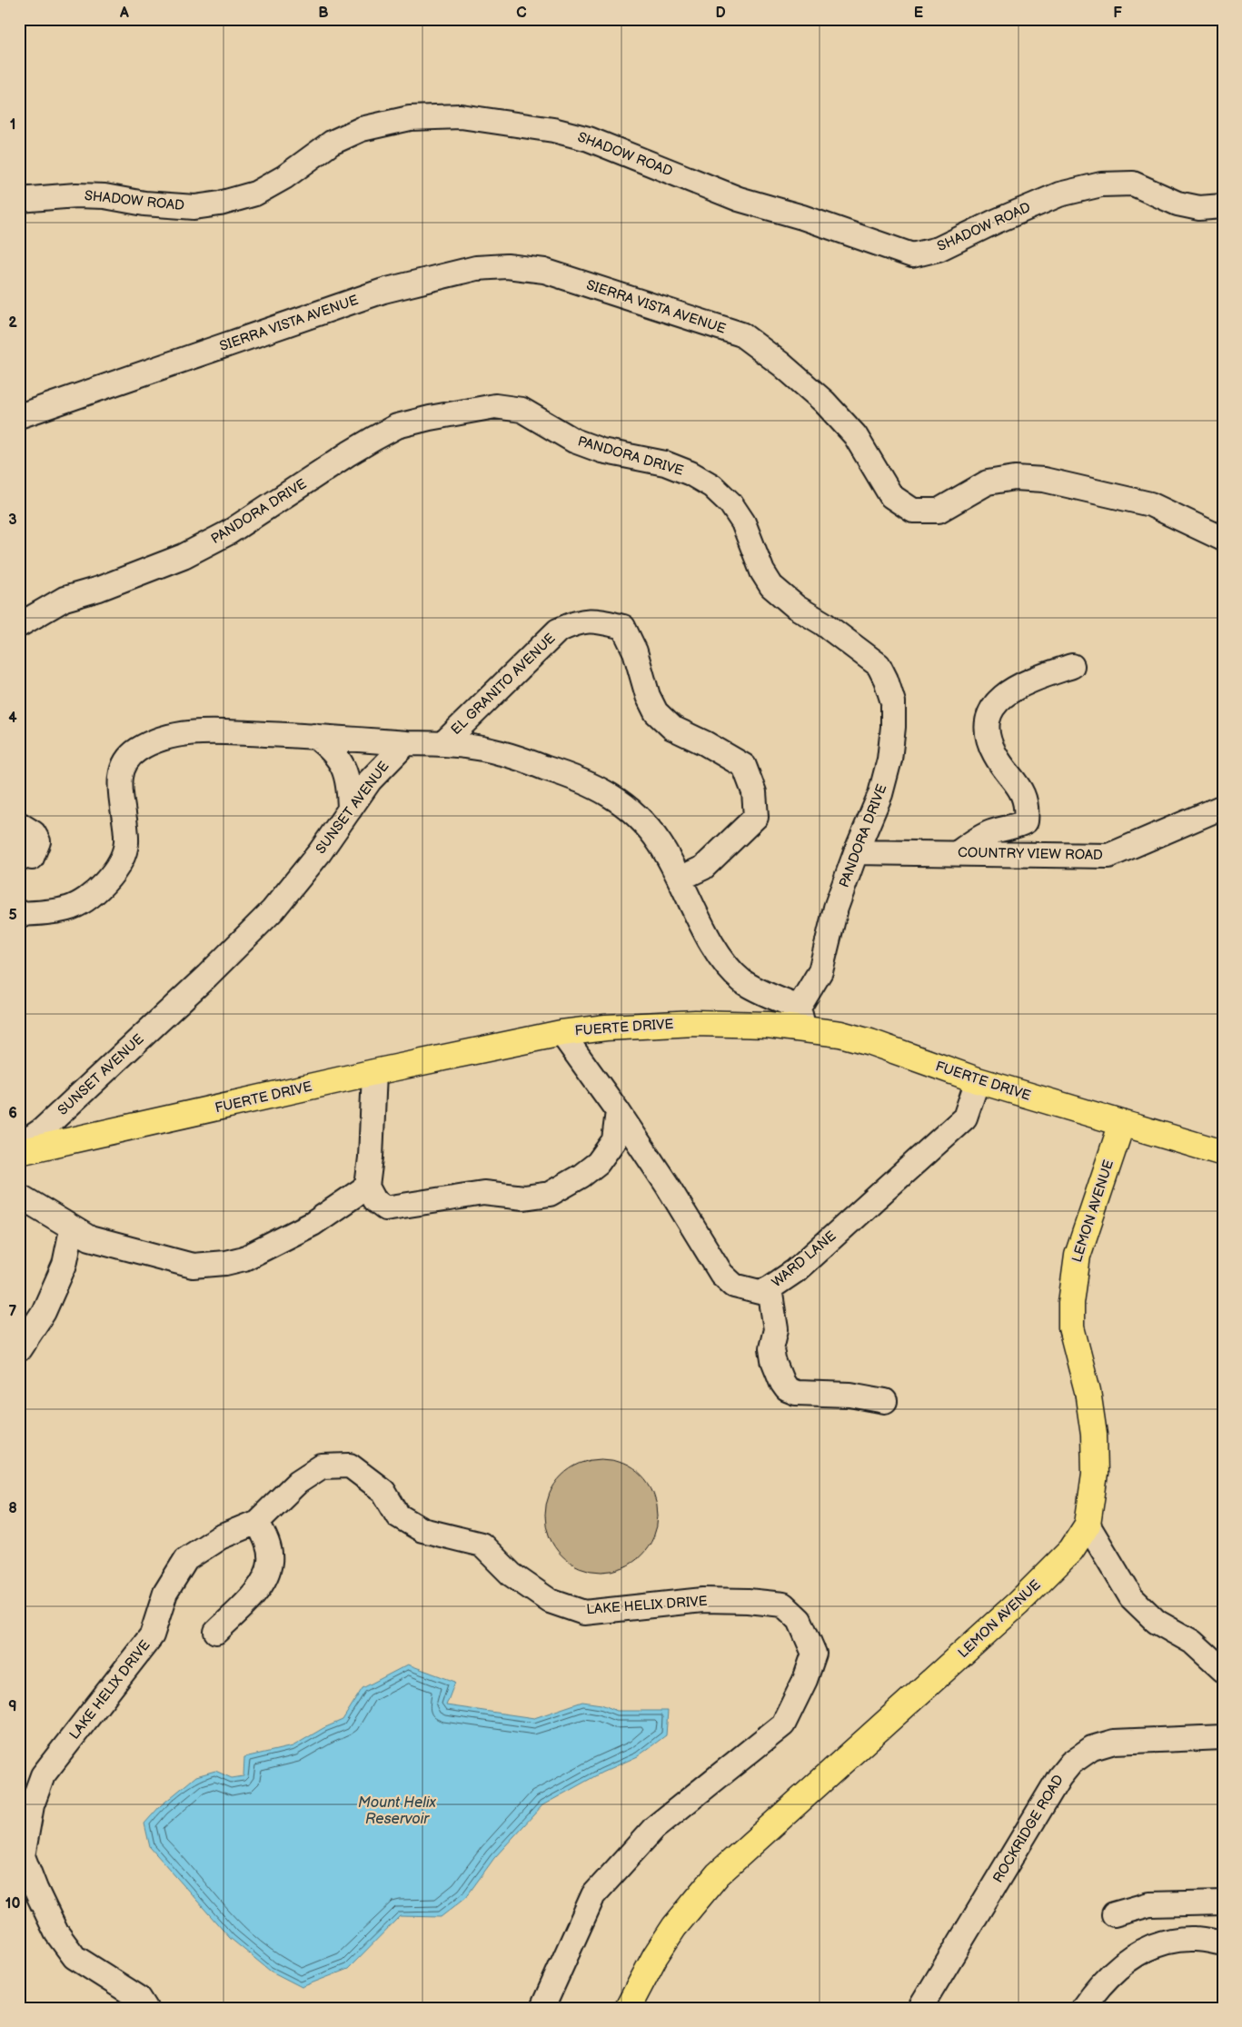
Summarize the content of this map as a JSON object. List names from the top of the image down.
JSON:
{
  "streets": {
    "main road": ["FUERTE DRIVE", "LEMON AVENUE"],
    "street": [
      "SHADOW ROAD",
      "SIERRA VISTA AVENUE",
      "PANDORA DRIVE",
      "EL GRANITO AVENUE",
      "SUNSET AVENUE",
      "COUNTRY VIEW ROAD",
      "WARD LANE",
      "LAKE HELIX DRIVE",
      "ROCKRIDGE ROAD"
    ]
  },
  "crossings": [
    ["PANDORA DRIVE", "COUNTRY VIEW ROAD"],
    ["PANDORA DRIVE", "FUERTE DRIVE"],
    ["FUERTE DRIVE", "LEMON AVENUE"],
    ["FUERTE DRIVE", "WARD LANE"]
  ],
  "water": ["Mount Helix Reservoir"],
  "grid": {
    "columns": [
      "A",
      "B",
      "C",
      "D",
      "E",
      "F"
    ],
    "rows": [
      "1",
      "2",
      "3",
      "4",
      "5",
      "6",
      "7",
      "8",
      "9",
      "10"
    ]
  }
}
